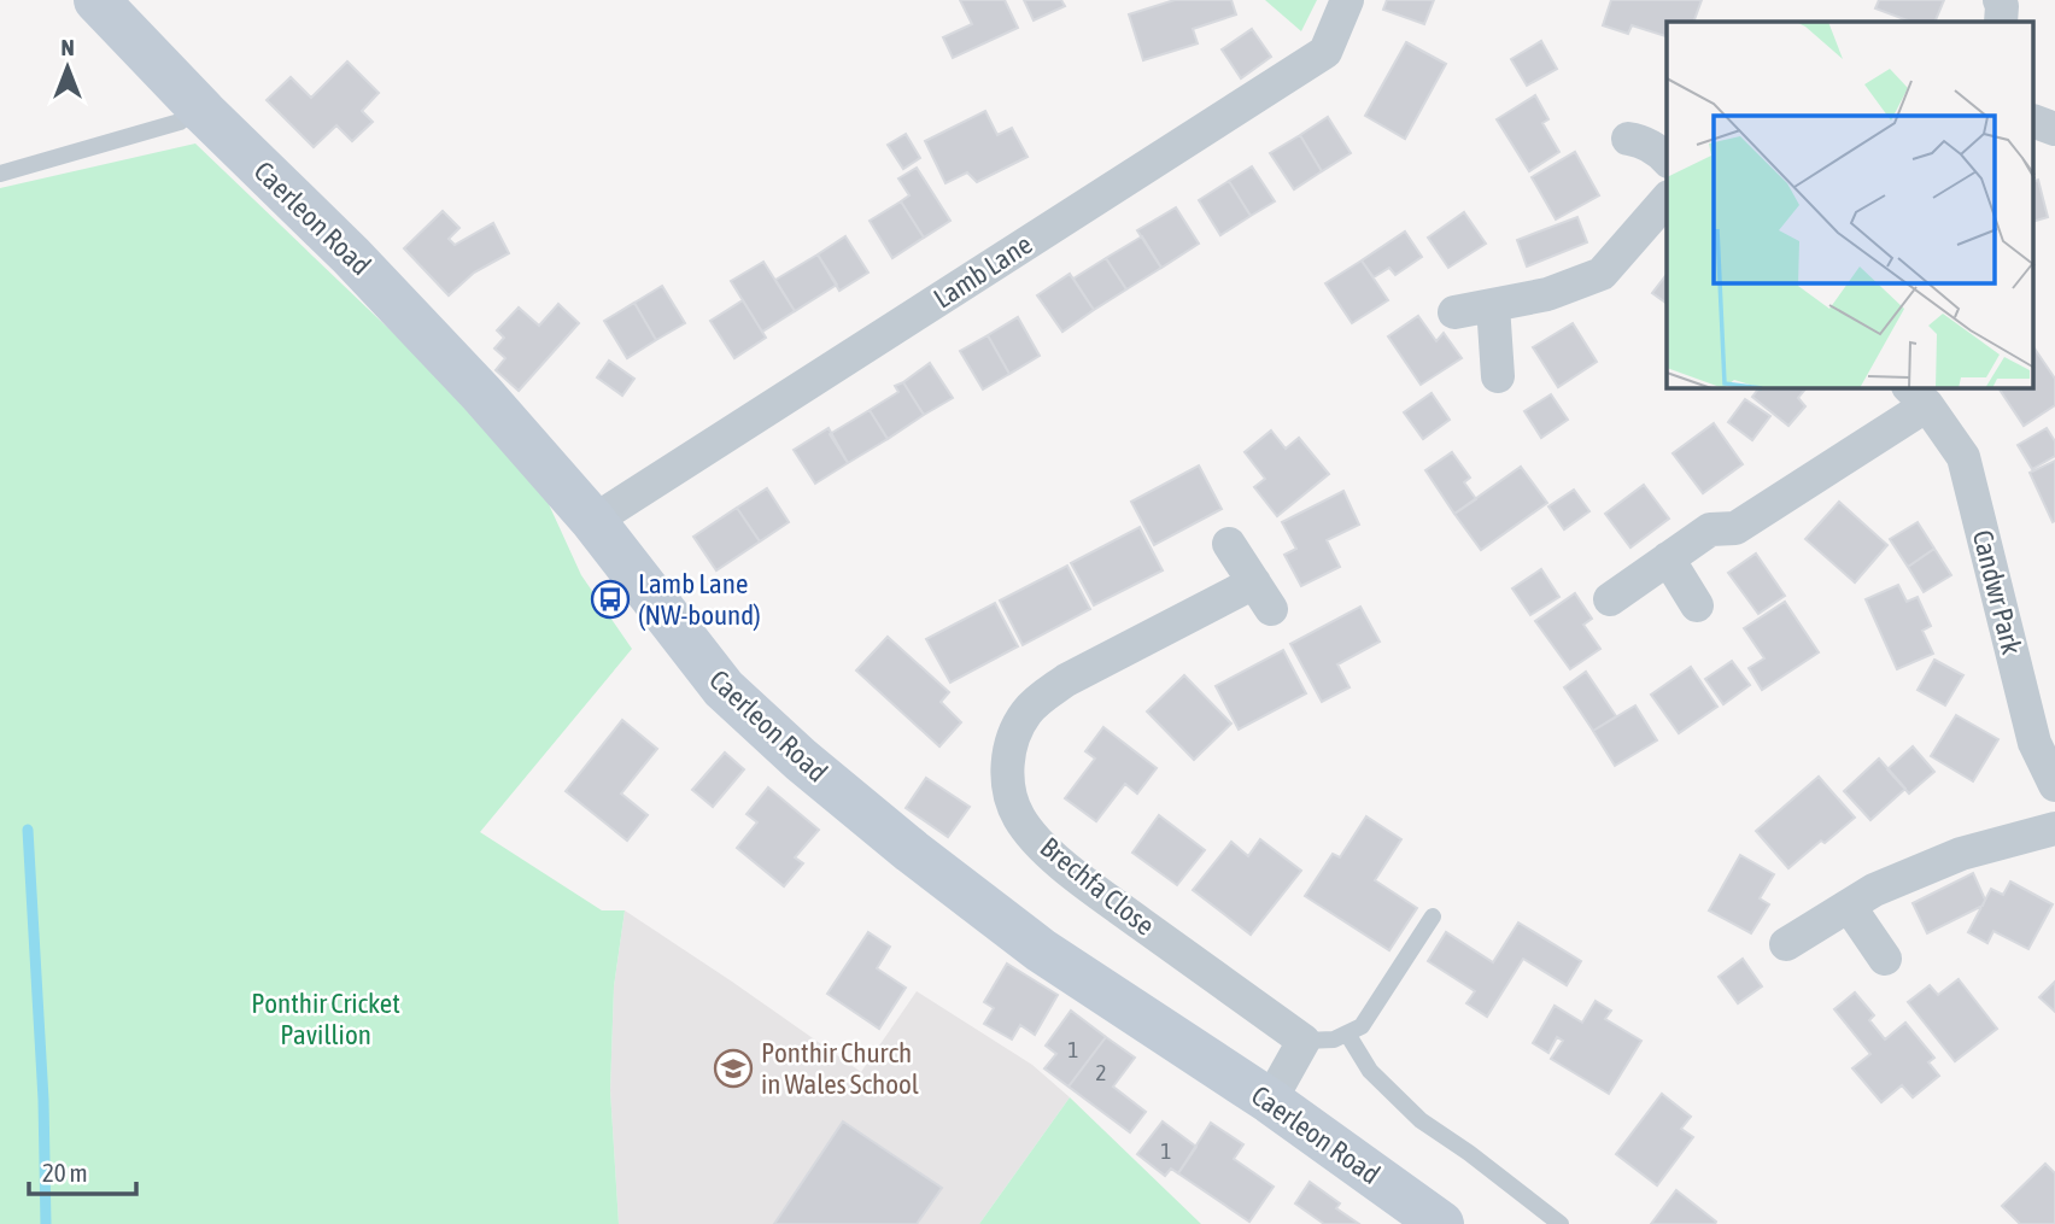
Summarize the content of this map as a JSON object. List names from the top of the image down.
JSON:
{
  "streets": {
    "main road": ["Caerleon Road"],
    "street": ["Lamb Lane", "Candwr Park", "Brechfa Close"]
  },
  "crossings": [
    ["Caerleon Road", "Lamb Lane"]
  ],
  "parks": ["Ponthir Cricket Pavillion"],
  "places": {
    "bus stop": ["Lamb Lane (NW-bound)"],
    "school or university": ["Ponthir Church in Wales School"]
  },
  "house_numbers": ["1", "2", "1"],
  "scale_bar": "20 m",
  "north": "top"
}
